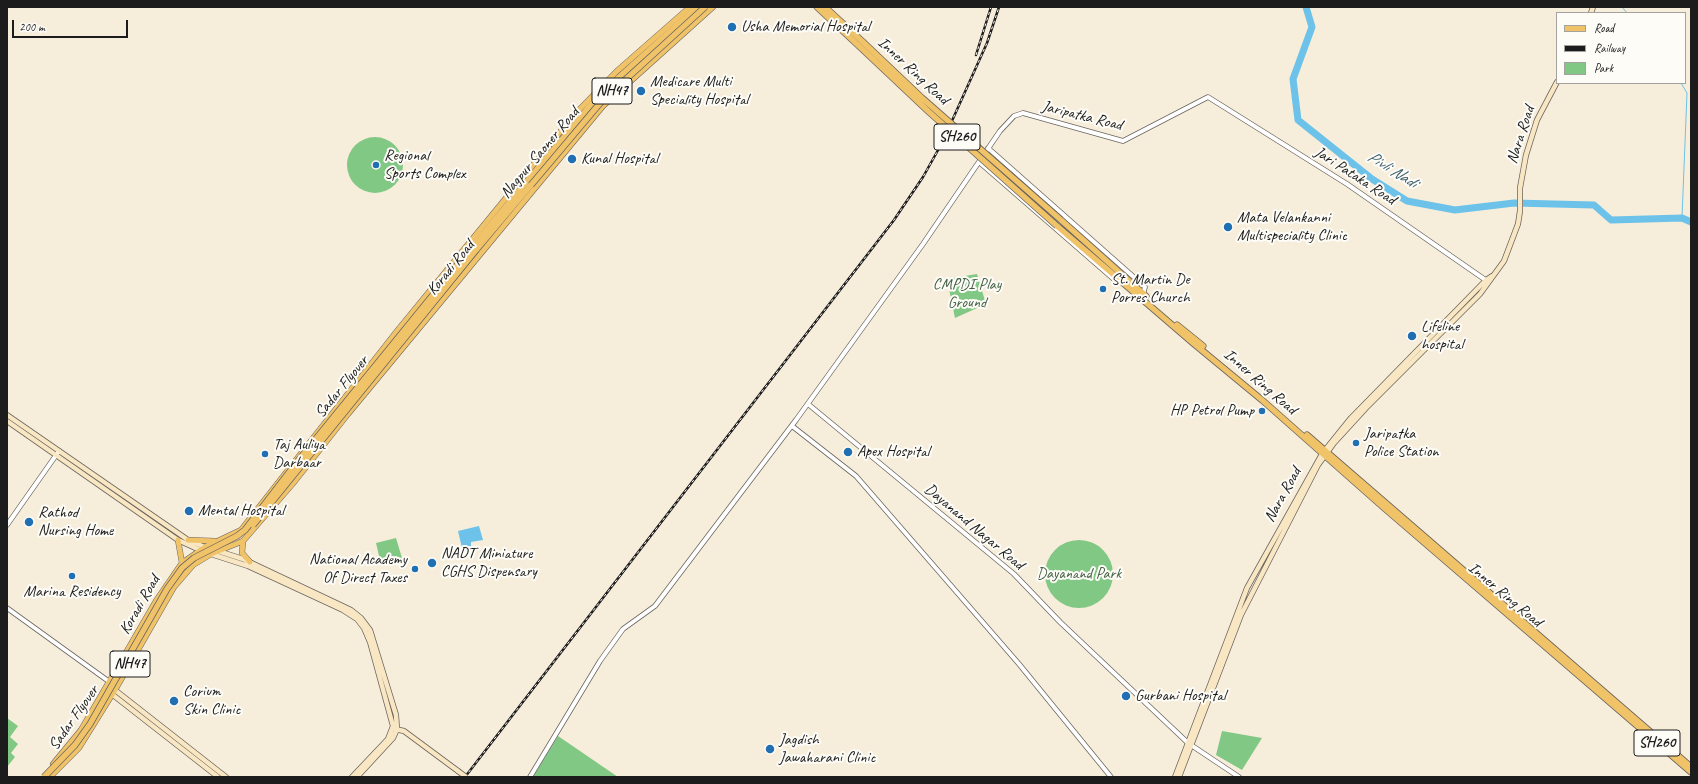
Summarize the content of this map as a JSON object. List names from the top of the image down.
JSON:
{
  "streets": {
    "highway": [
      "Inner Ring Road",
      "NH47",
      "SH260",
      "Nagpur Saoner Road",
      "Sadar Flyover"
    ],
    "main road": ["Nara Road", "Koradi Road"],
    "street": ["Jaripatka Road", "Jari Pataka Road", "Dayanand Nagar Road"]
  },
  "crossings": [
    ["Inner Ring Road", "Nara Road"],
    ["NH47", "Koradi Road"],
    ["Jaripatka Road", "Jari Pataka Road"],
    ["Jaripatka Road", "Dayanand Nagar Road"],
    ["Nara Road", "Jari Pataka Road"],
    ["Nara Road", "Dayanand Nagar Road"],
    ["Nagpur Saoner Road", "Koradi Road"],
    ["Nagpur Saoner Road", "Sadar Flyover"],
    ["Koradi Road", "Sadar Flyover"]
  ],
  "water": ["Pivli Nadi"],
  "parks": ["CMPDI Play Ground", "Dayanand Park"],
  "places": [
    "Usha Memorial Hospital",
    "Medicare Multi Speciality Hospital",
    "Kunal Hospital",
    "Regional Sports Complex",
    "Mata Velankanni Multispeciality Clinic",
    "St. Martin De Porres Church",
    "Lifeline hospital",
    "HP Petrol Pump",
    "Jaripatka Police Station",
    "Apex Hospital",
    "Taj Auliya Darbaar",
    "Mental Hospital",
    "Rathod Nursing Home",
    "NADT Miniature CGHS Dispensary",
    "National Academy Of Direct Taxes",
    "Marina Residency",
    "Gurbani Hospital",
    "Corium Skin Clinic",
    "Jagdish Jawaharani Clinic"
  ],
  "legend": ["Road", "Railway", "Park"],
  "scale_bar": "200 m"
}
